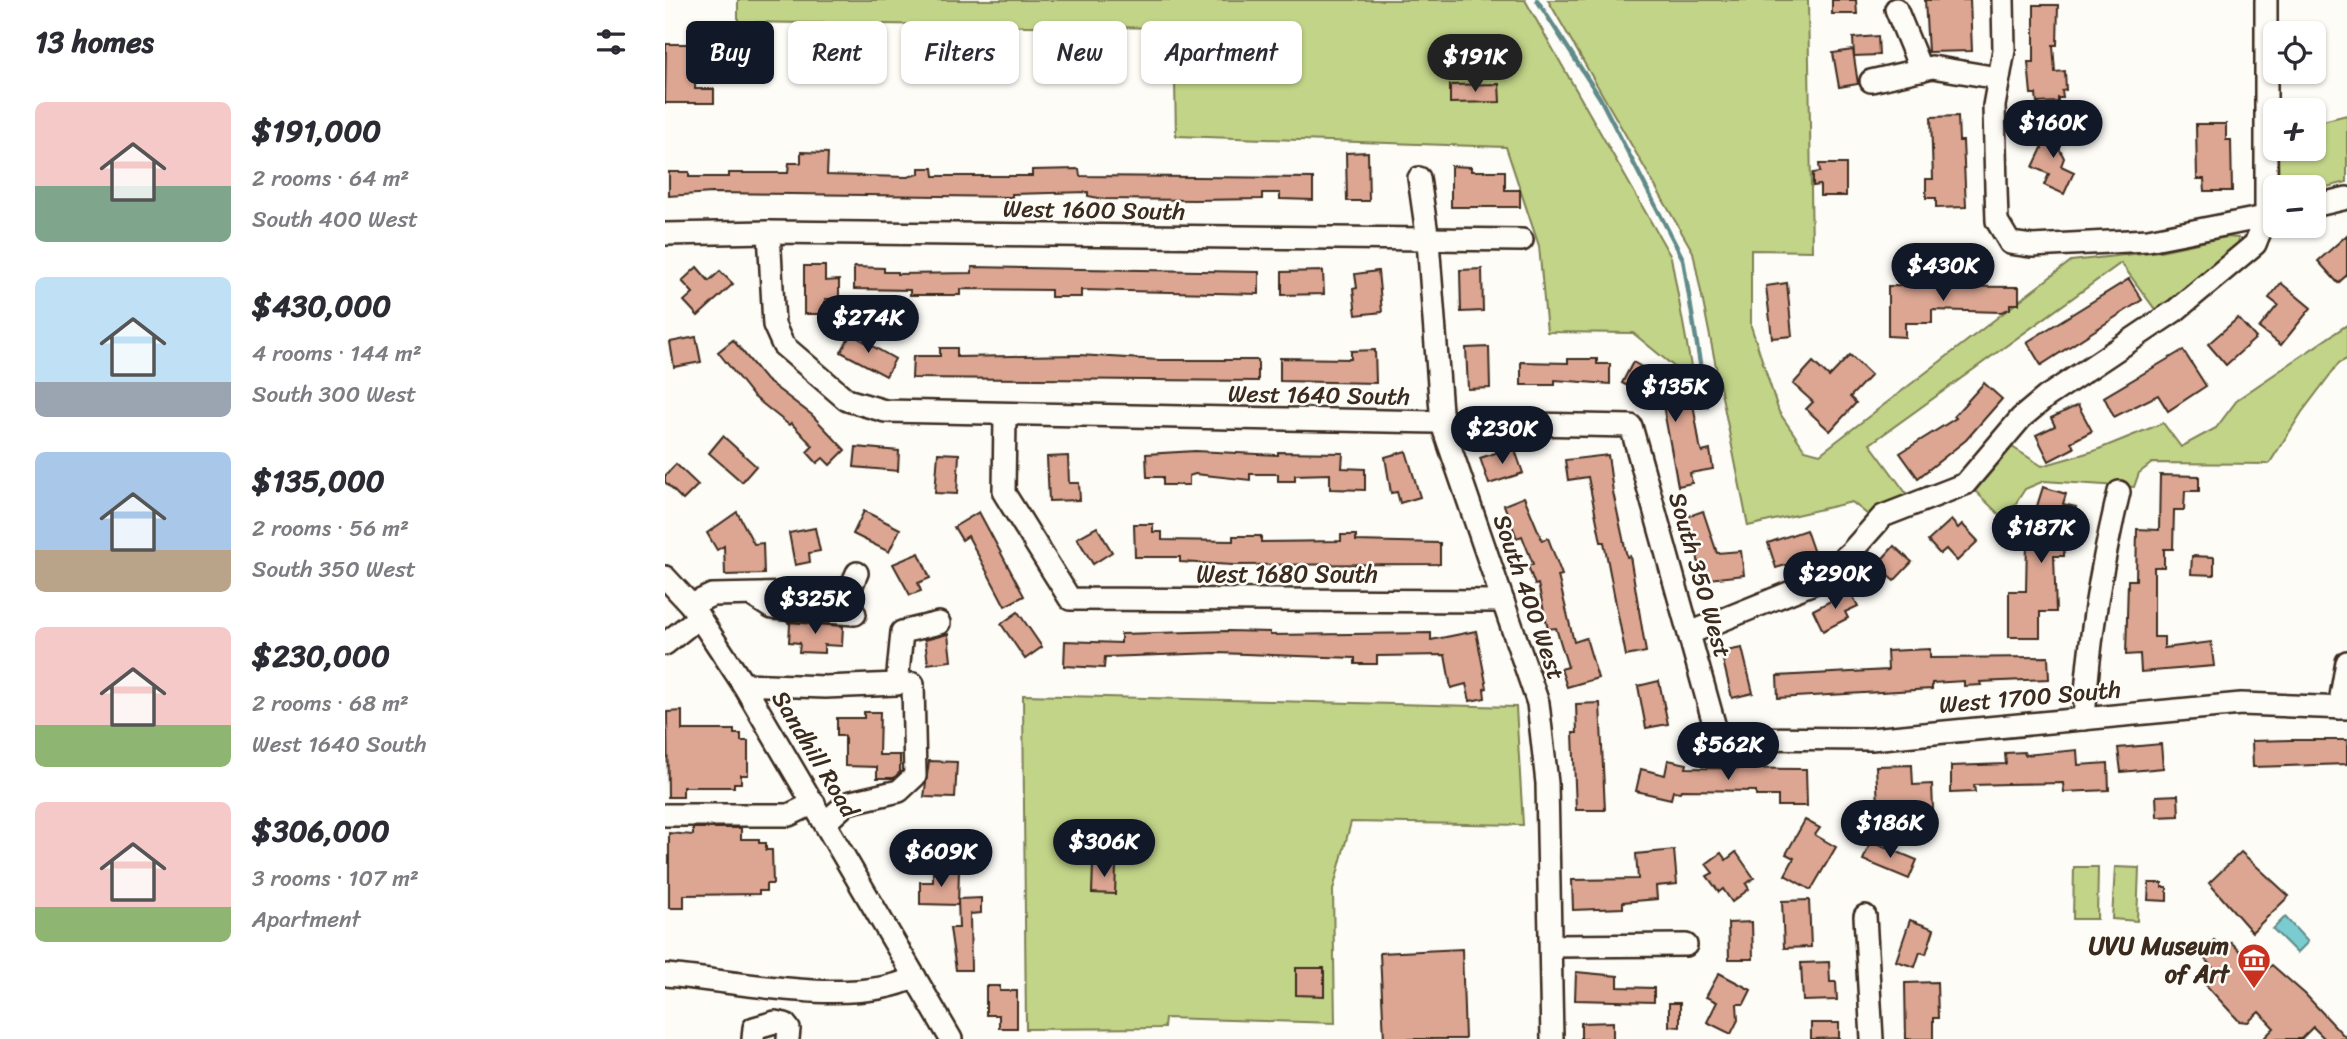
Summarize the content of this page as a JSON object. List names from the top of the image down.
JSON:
{
  "streets": {
    "street": [
      "West 1600 South",
      "West 1640 South",
      "West 1680 South",
      "South 350 West",
      "South 400 West",
      "West 1700 South",
      "Sandhill Road"
    ]
  },
  "crossings": [
    ["West 1600 South", "West 1640 South"],
    ["West 1600 South", "South 400 West"],
    ["West 1640 South", "West 1680 South"],
    ["West 1640 South", "South 350 West"],
    ["West 1640 South", "South 400 West"],
    ["West 1680 South", "South 400 West"],
    ["South 350 West", "West 1700 South"]
  ],
  "places": {
    "museum": ["UVU Museum of Art"]
  },
  "page": {
    "heading": "13 homes",
    "map_buttons": ["+", "−"],
    "chip": [
      "Buy",
      "Rent",
      "Filters",
      "New",
      "Apartment"
    ],
    "price": [
      "$191K",
      "$160K",
      "$430K",
      "$274K",
      "$135K",
      "$230K",
      "$187K",
      "$290K",
      "$325K",
      "$562K",
      "$186K",
      "$306K",
      "$609K"
    ],
    "list": [
      {
        "name": "$191,000",
        "note": "2 rooms · 64 m² · South 400 West"
      },
      {
        "name": "$430,000",
        "note": "4 rooms · 144 m² · South 300 West"
      },
      {
        "name": "$135,000",
        "note": "2 rooms · 56 m² · South 350 West"
      },
      {
        "name": "$230,000",
        "note": "2 rooms · 68 m² · West 1640 South"
      },
      {
        "name": "$306,000",
        "note": "3 rooms · 107 m² · Apartment"
      }
    ]
  }
}
